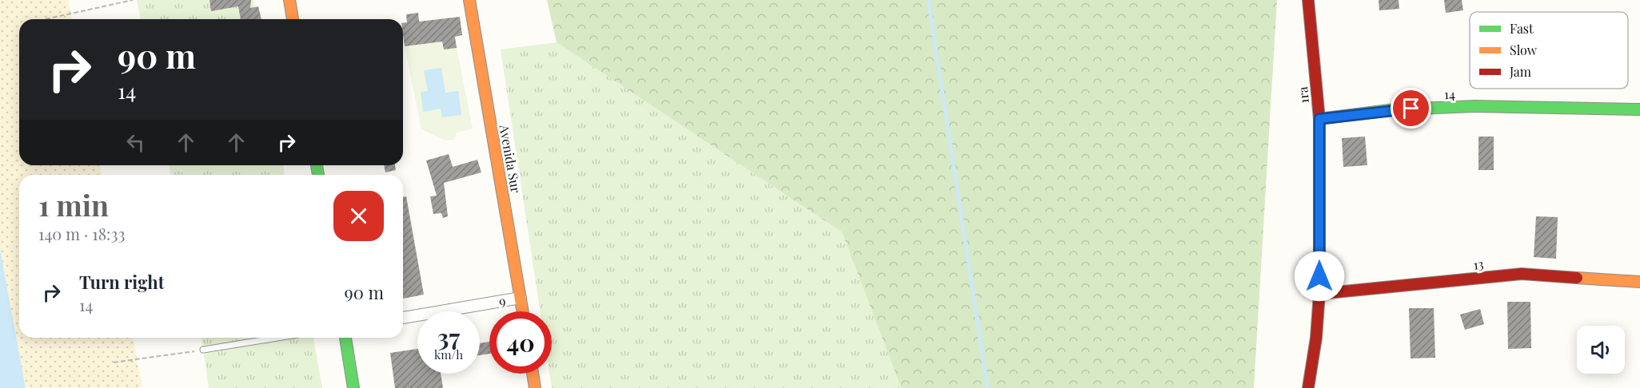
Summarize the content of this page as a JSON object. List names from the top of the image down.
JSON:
{
  "streets": {
    "street": [
      "14",
      "1ra",
      "Avenida Sur",
      "13",
      "9"
    ]
  },
  "crossings": [
    ["14", "1ra"],
    ["1ra", "13"],
    ["Avenida Sur", "9"]
  ],
  "legend": ["Fast", "Slow", "Jam"],
  "page": {
    "turn": ["90 m", "14"],
    "heading": ["1 min", "140 m · 18:33"],
    "list": [
      {
        "name": "Turn right",
        "note": "14",
        "value": "90 m"
      }
    ],
    "speed": "37 km/h",
    "limit": "40"
  }
}
